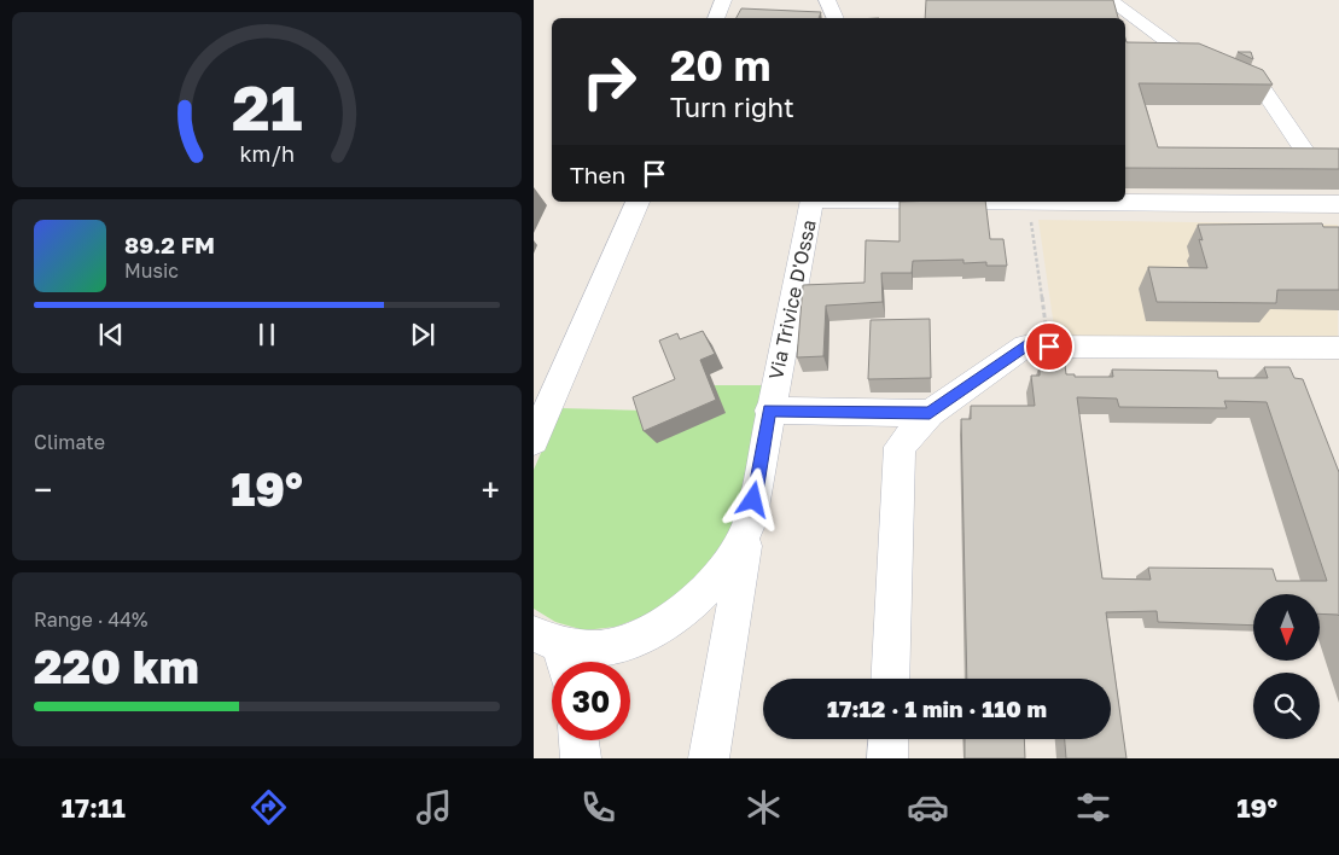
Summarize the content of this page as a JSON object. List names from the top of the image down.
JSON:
{
  "streets": {
    "street": ["Via Trivice D'Ossa"]
  },
  "north": "bottom",
  "page": {
    "turn": ["20 m", "Turn right"],
    "then": "Then",
    "song": ["89.2 FM", "Music"],
    "tile": [
      "Climate",
      ["Range · 44%", "220 km"]
    ],
    "heat": ["−", "19°", "+"],
    "limit": "30",
    "trip": "17:12 · 1 min · 110 m",
    "tabs": ["17:11", "19°"],
    "gauge": ["21", "km/h"]
  }
}
